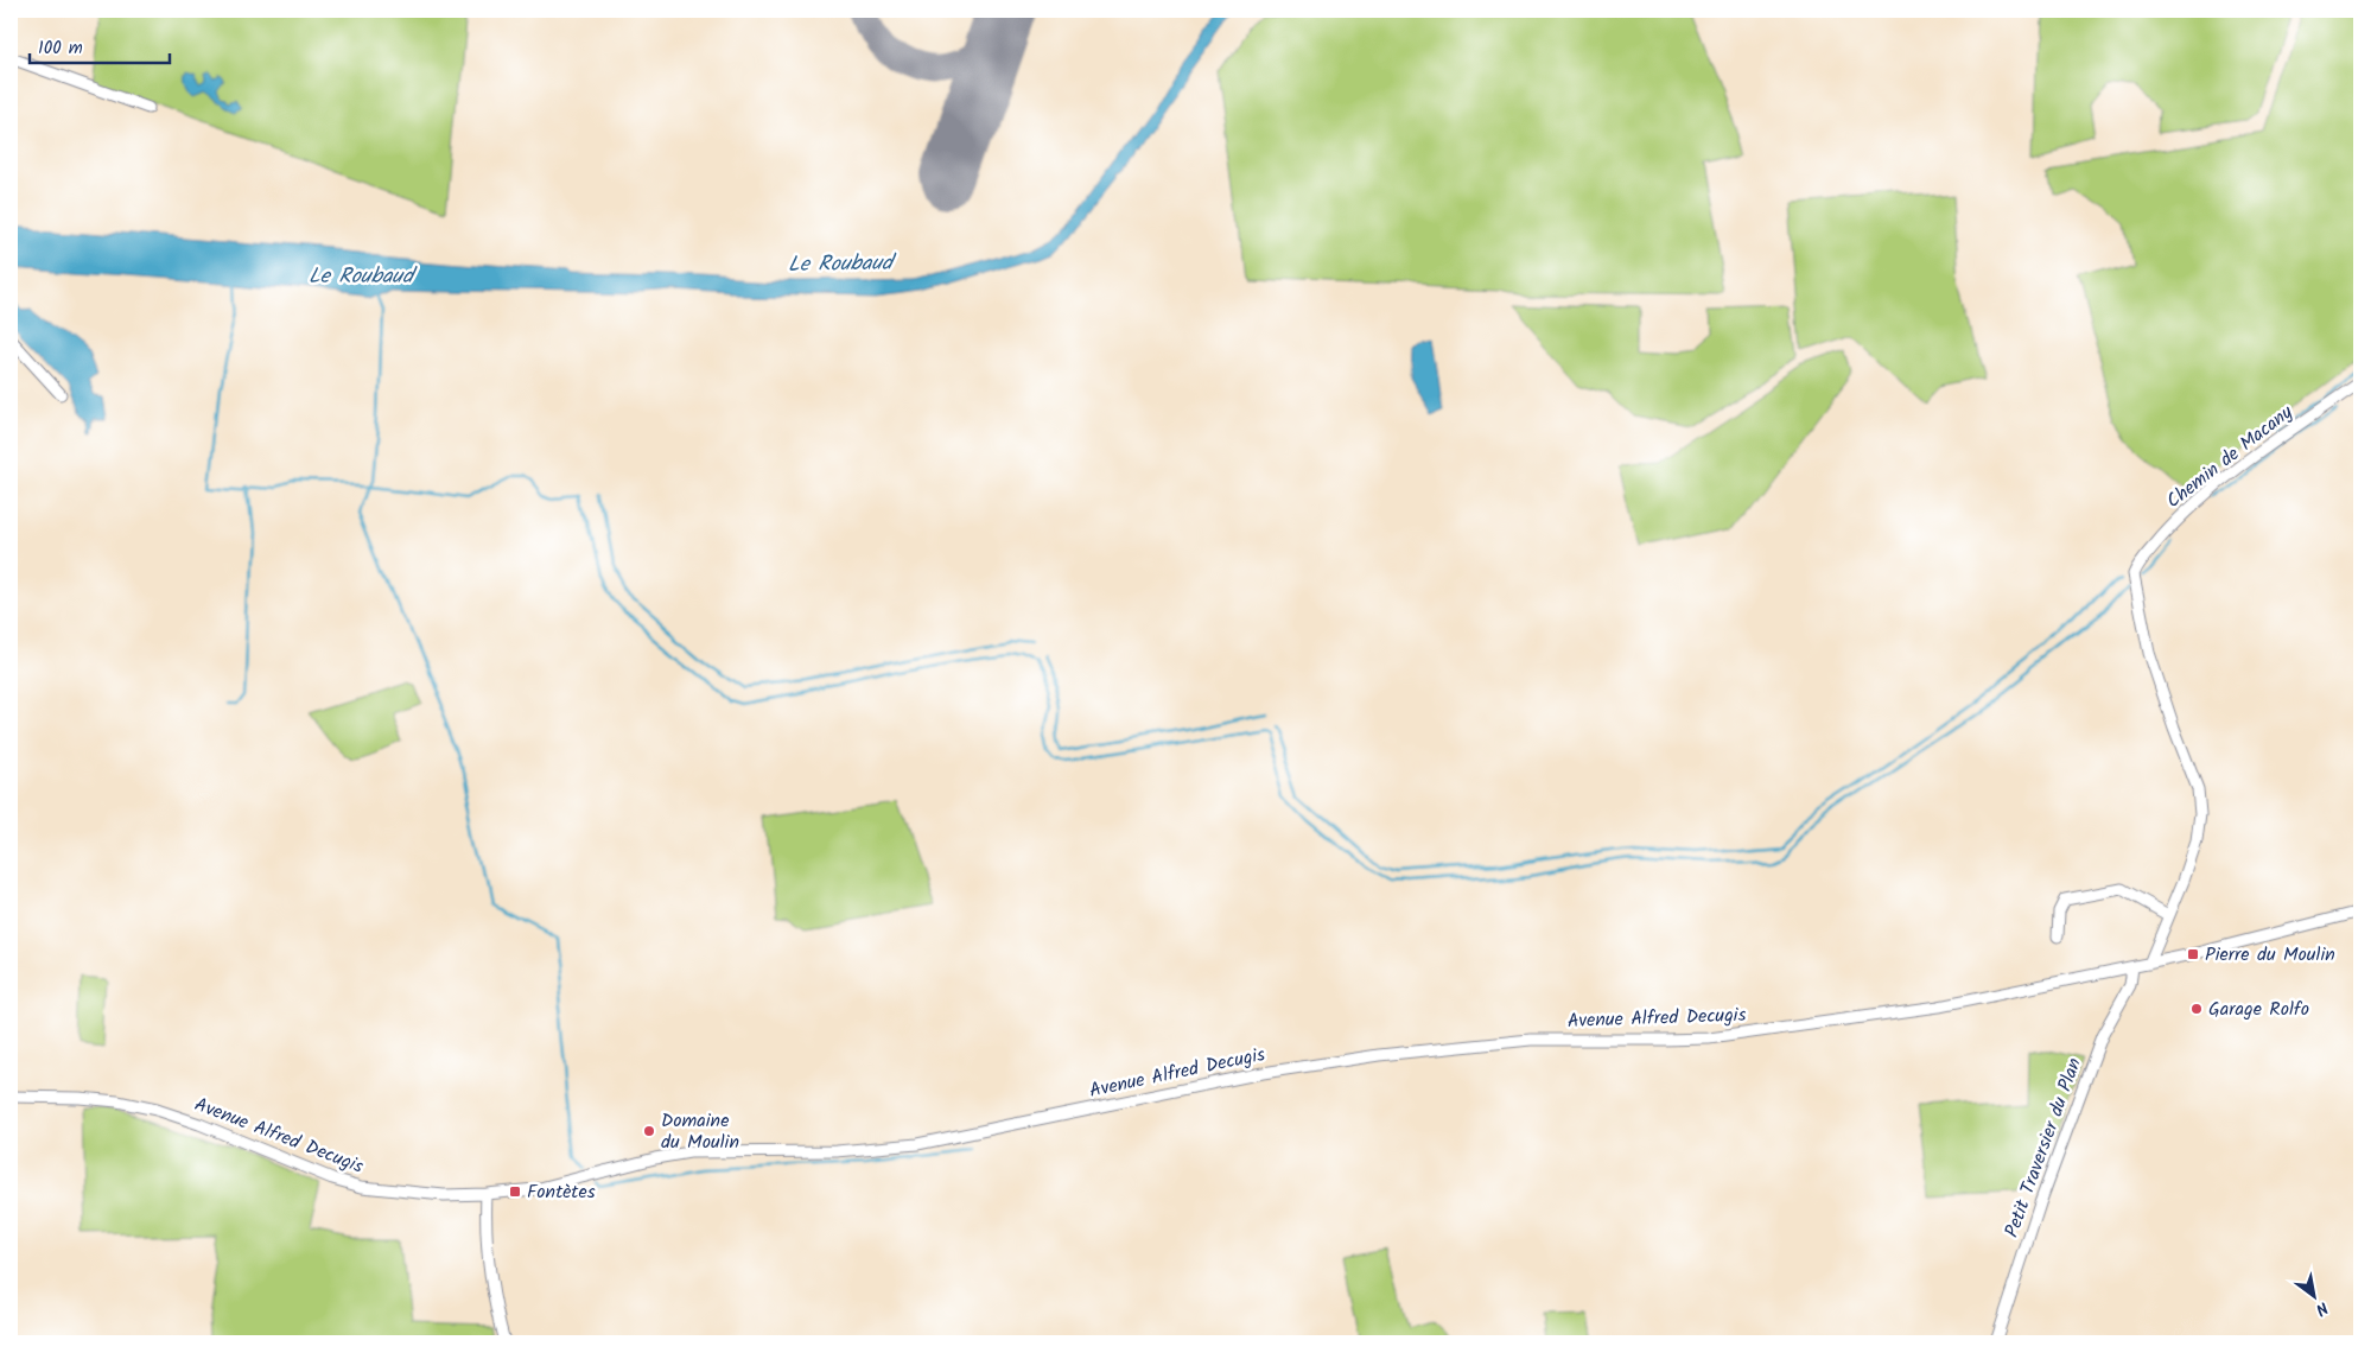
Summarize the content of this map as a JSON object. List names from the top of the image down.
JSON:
{
  "streets": {
    "street": ["Chemin de Macany", "Avenue Alfred Decugis", "Petit Traversier du Plan"]
  },
  "crossings": [
    ["Avenue Alfred Decugis", "Petit Traversier du Plan"]
  ],
  "water": ["Le Roubaud"],
  "places": {
    "transit": ["Pierre du Moulin", "Fontètes"],
    "other": ["Garage Rolfo", "Domaine du Moulin"]
  },
  "scale_bar": "100 m",
  "north": "bottom right"
}
